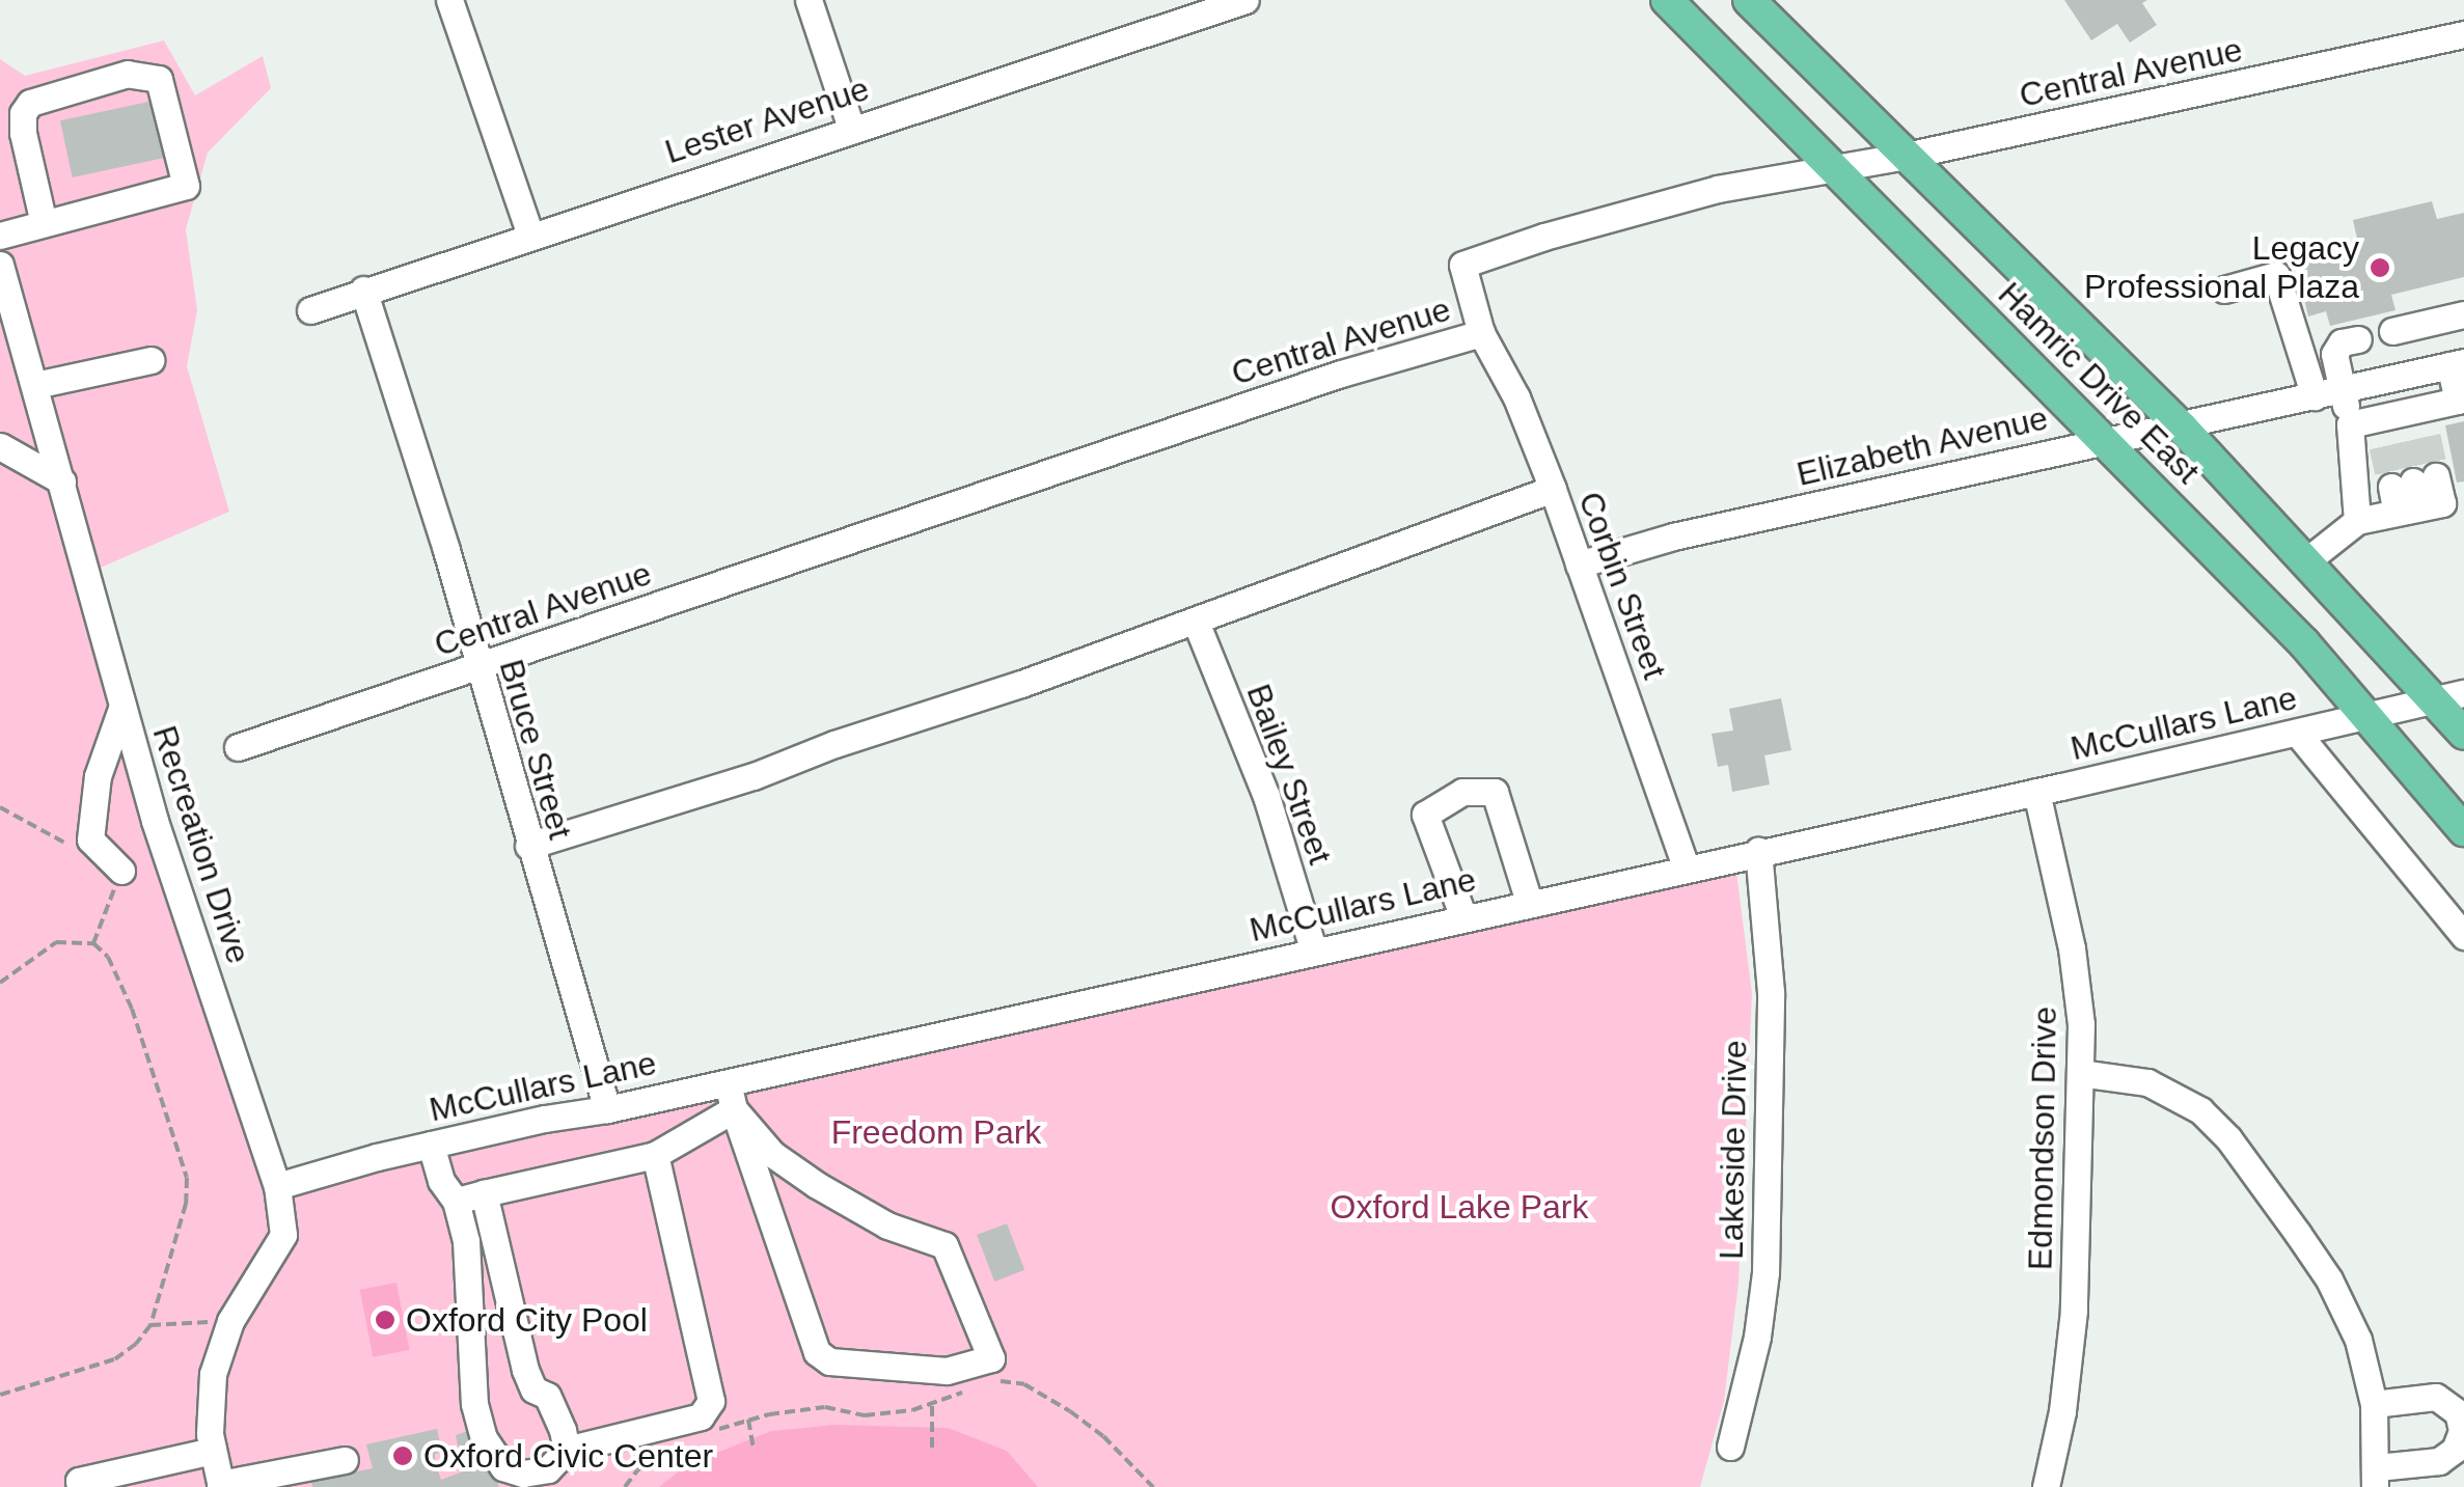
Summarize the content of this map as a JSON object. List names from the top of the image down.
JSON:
{
  "streets": {
    "main road": ["Hamric Drive East"],
    "street": [
      "Central Avenue",
      "Lester Avenue",
      "Elizabeth Avenue",
      "Corbin Street",
      "McCullars Lane",
      "Bruce Street",
      "Bailey Street",
      "Recreation Drive",
      "Edmondson Drive",
      "Lakeside Drive"
    ]
  },
  "crossings": [
    ["Central Avenue", "Hamric Drive East"],
    ["Central Avenue", "Corbin Street"],
    ["Central Avenue", "Bruce Street"],
    ["Lester Avenue", "Bruce Street"],
    ["Hamric Drive East", "Elizabeth Avenue"],
    ["Hamric Drive East", "McCullars Lane"],
    ["Elizabeth Avenue", "Corbin Street"],
    ["Corbin Street", "McCullars Lane"],
    ["McCullars Lane", "Bruce Street"],
    ["McCullars Lane", "Bailey Street"],
    ["McCullars Lane", "Recreation Drive"],
    ["McCullars Lane", "Edmondson Drive"],
    ["McCullars Lane", "Lakeside Drive"]
  ],
  "parks": ["Freedom Park", "Oxford Lake Park"],
  "places": ["Legacy Professional Plaza", "Oxford City Pool", "Oxford Civic Center"]
}
